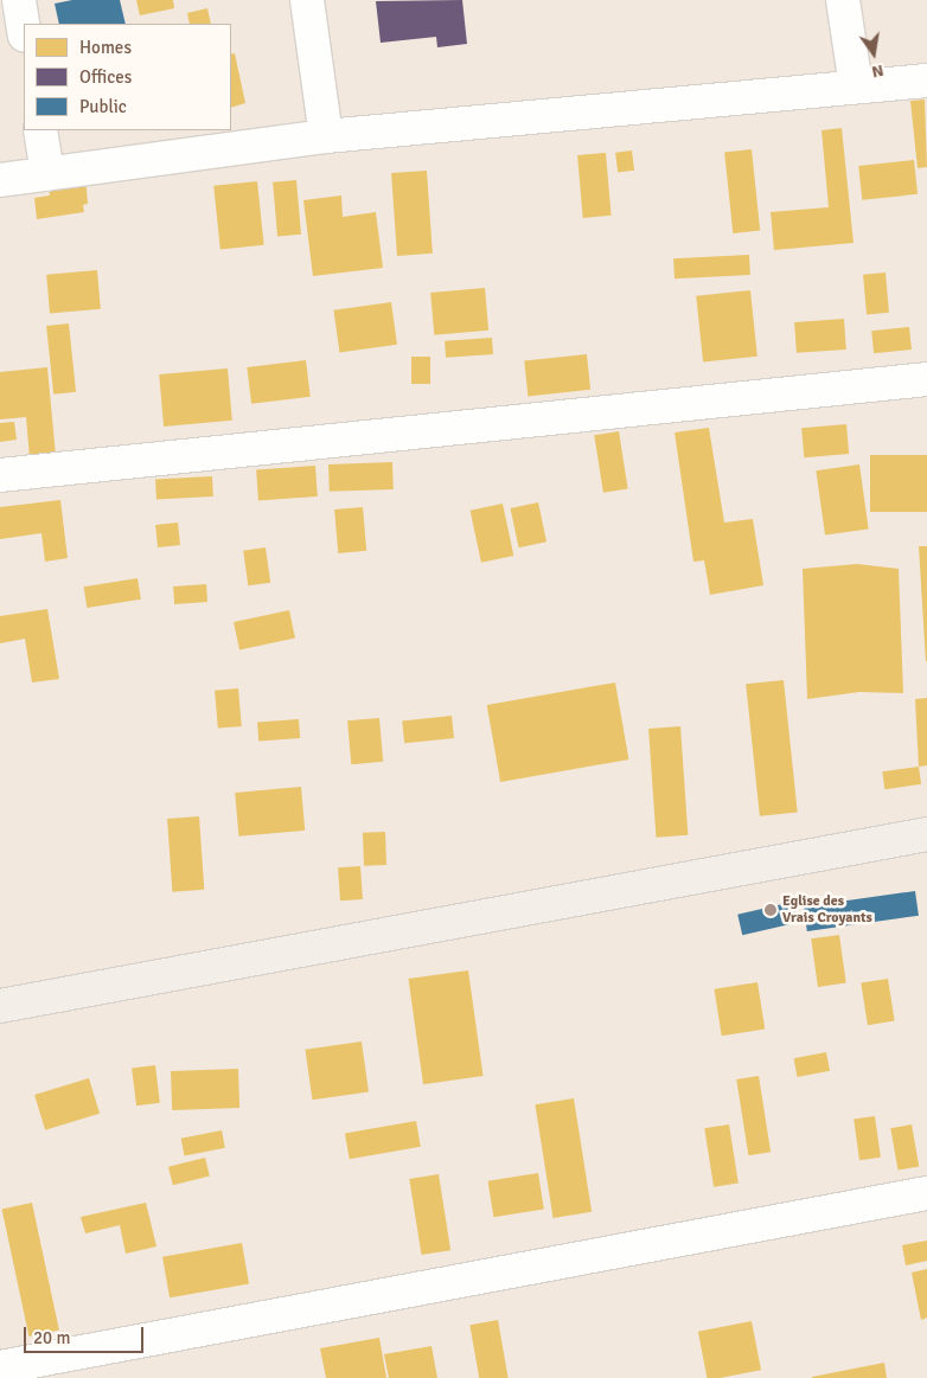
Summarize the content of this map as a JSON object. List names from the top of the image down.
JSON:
{
  "places": ["Eglise des Vrais Croyants"],
  "legend": ["Homes", "Offices", "Public"],
  "scale_bar": "20 m",
  "north": "bottom"
}
